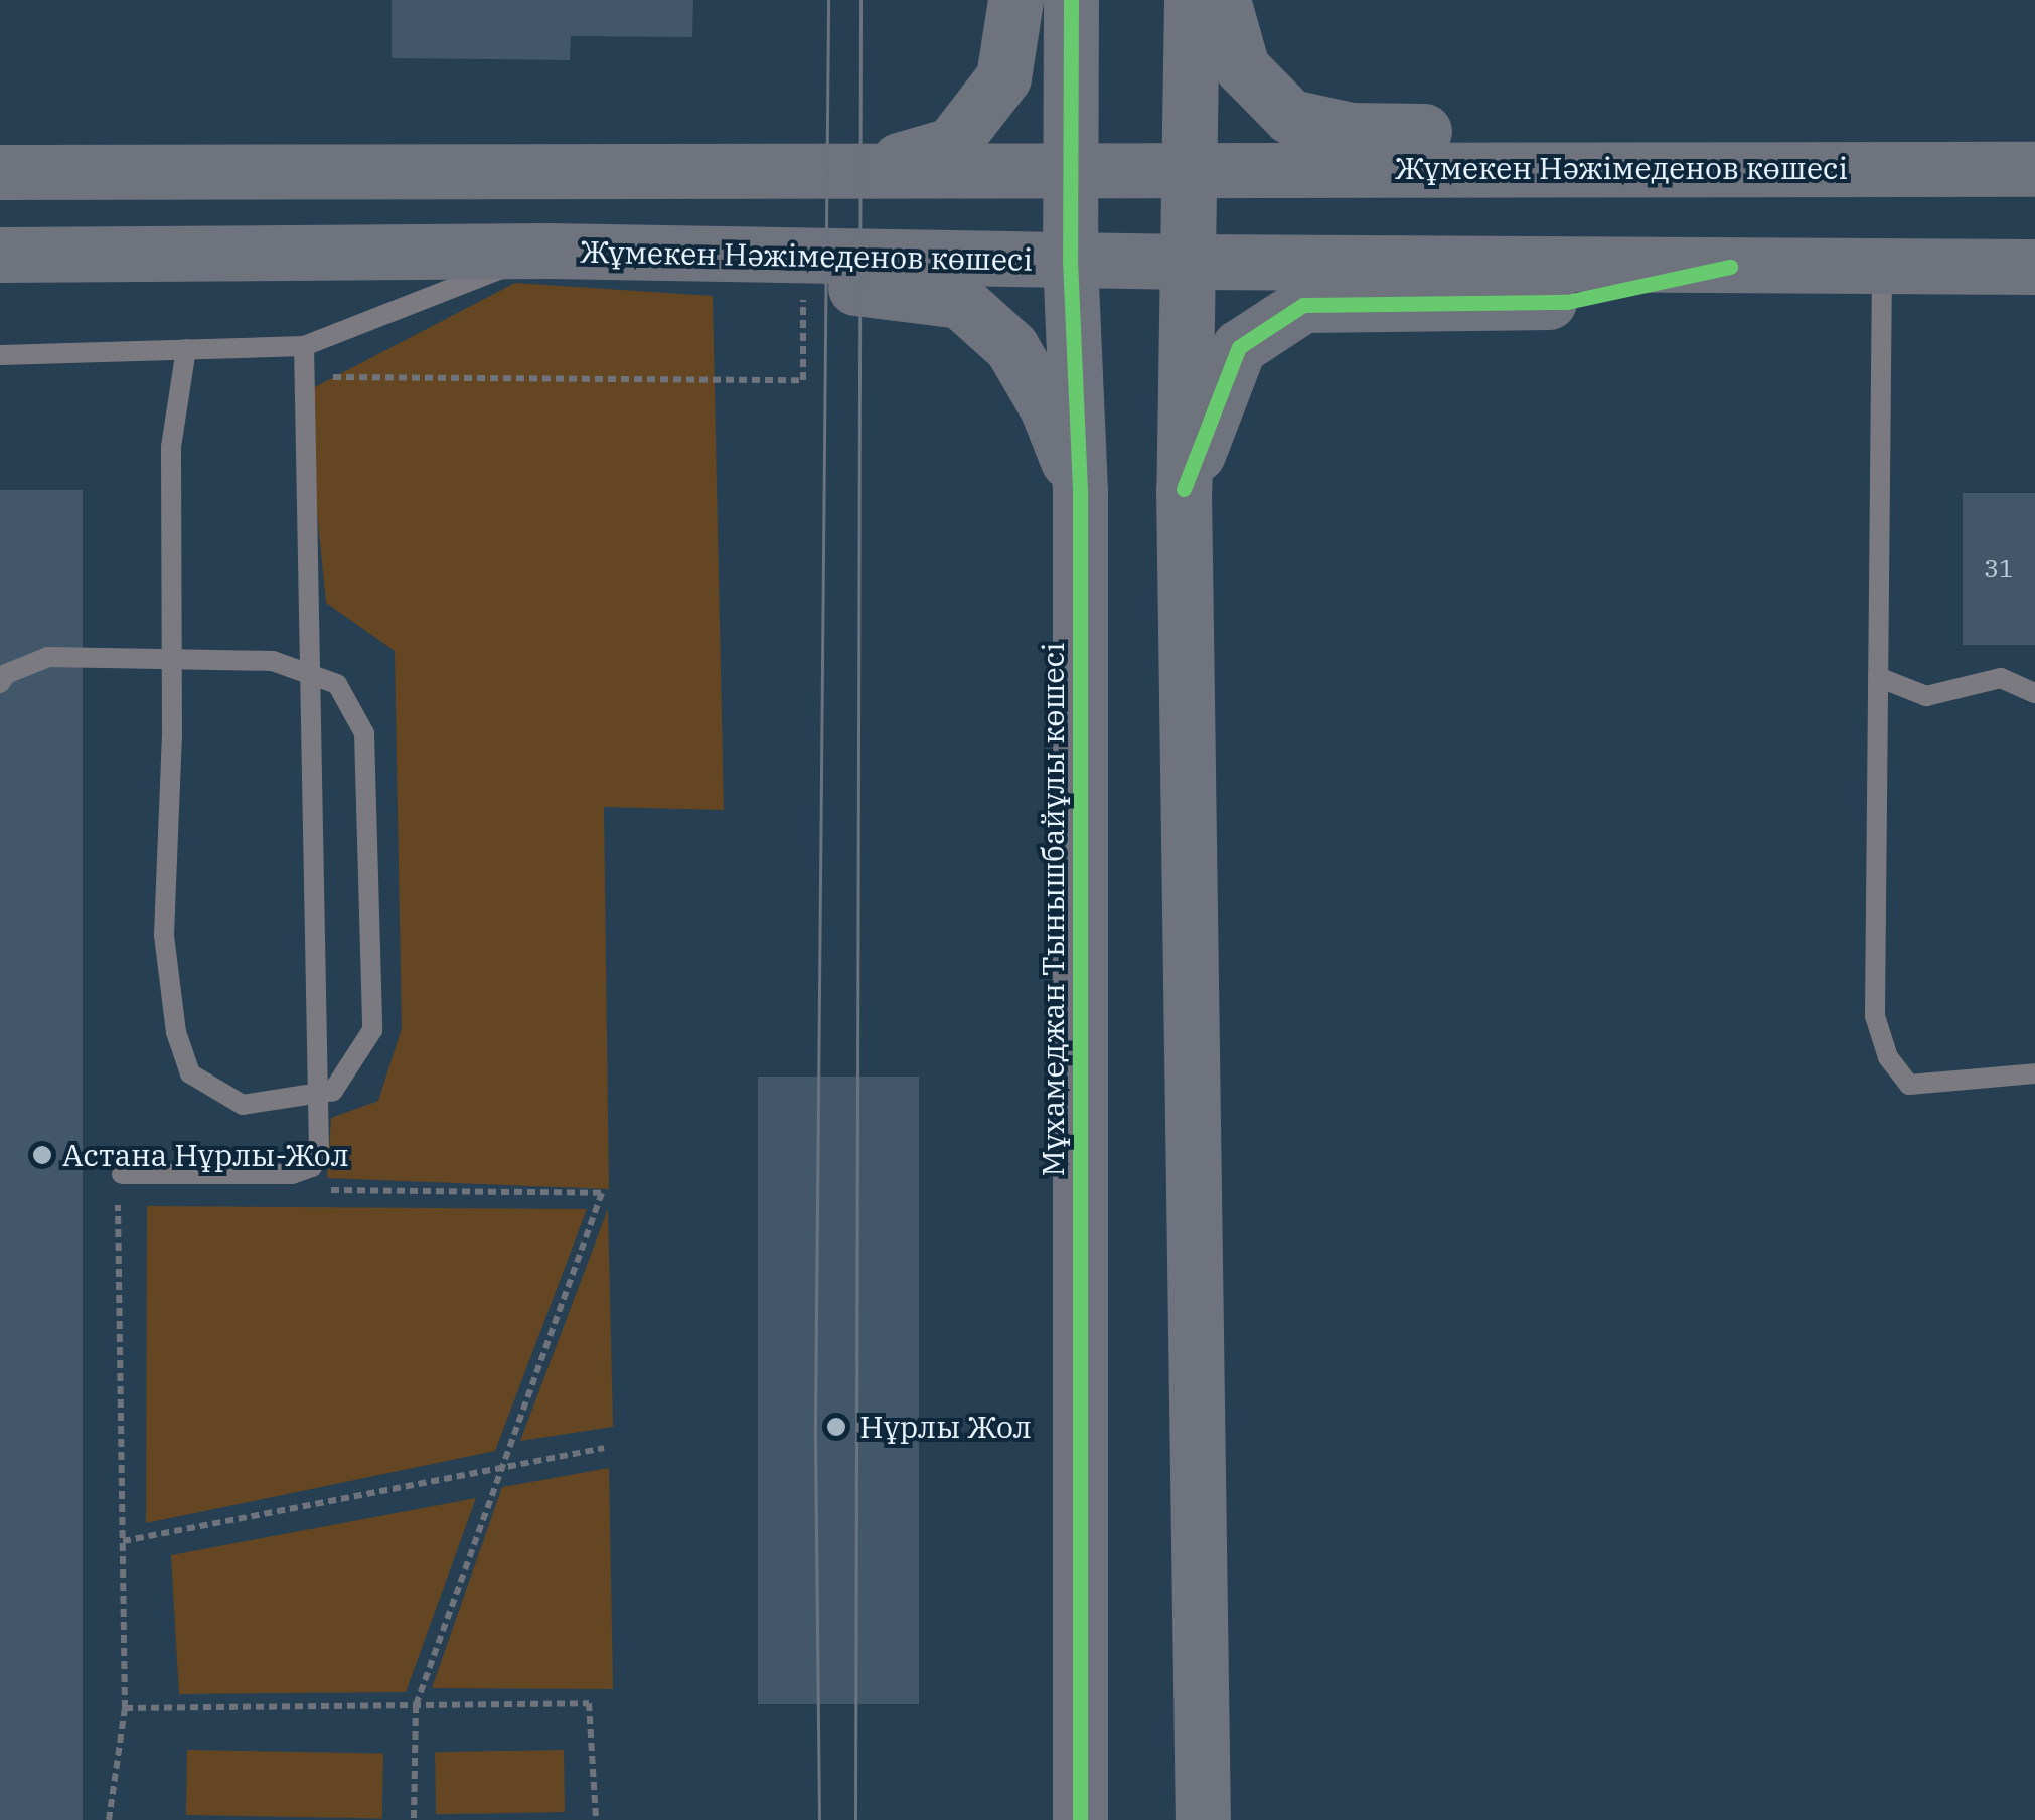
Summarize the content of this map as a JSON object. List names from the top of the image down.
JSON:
{
  "streets": {
    "street": ["Жұмекен Нәжімеденов көшесі", "Мұхамеджан Тынышбайұлы көшесі"]
  },
  "crossings": [
    ["Жұмекен Нәжімеденов көшесі", "Мұхамеджан Тынышбайұлы көшесі"]
  ],
  "places": ["Астана Нұрлы-Жол", "Нұрлы Жол"],
  "house_numbers": ["31"]
}
